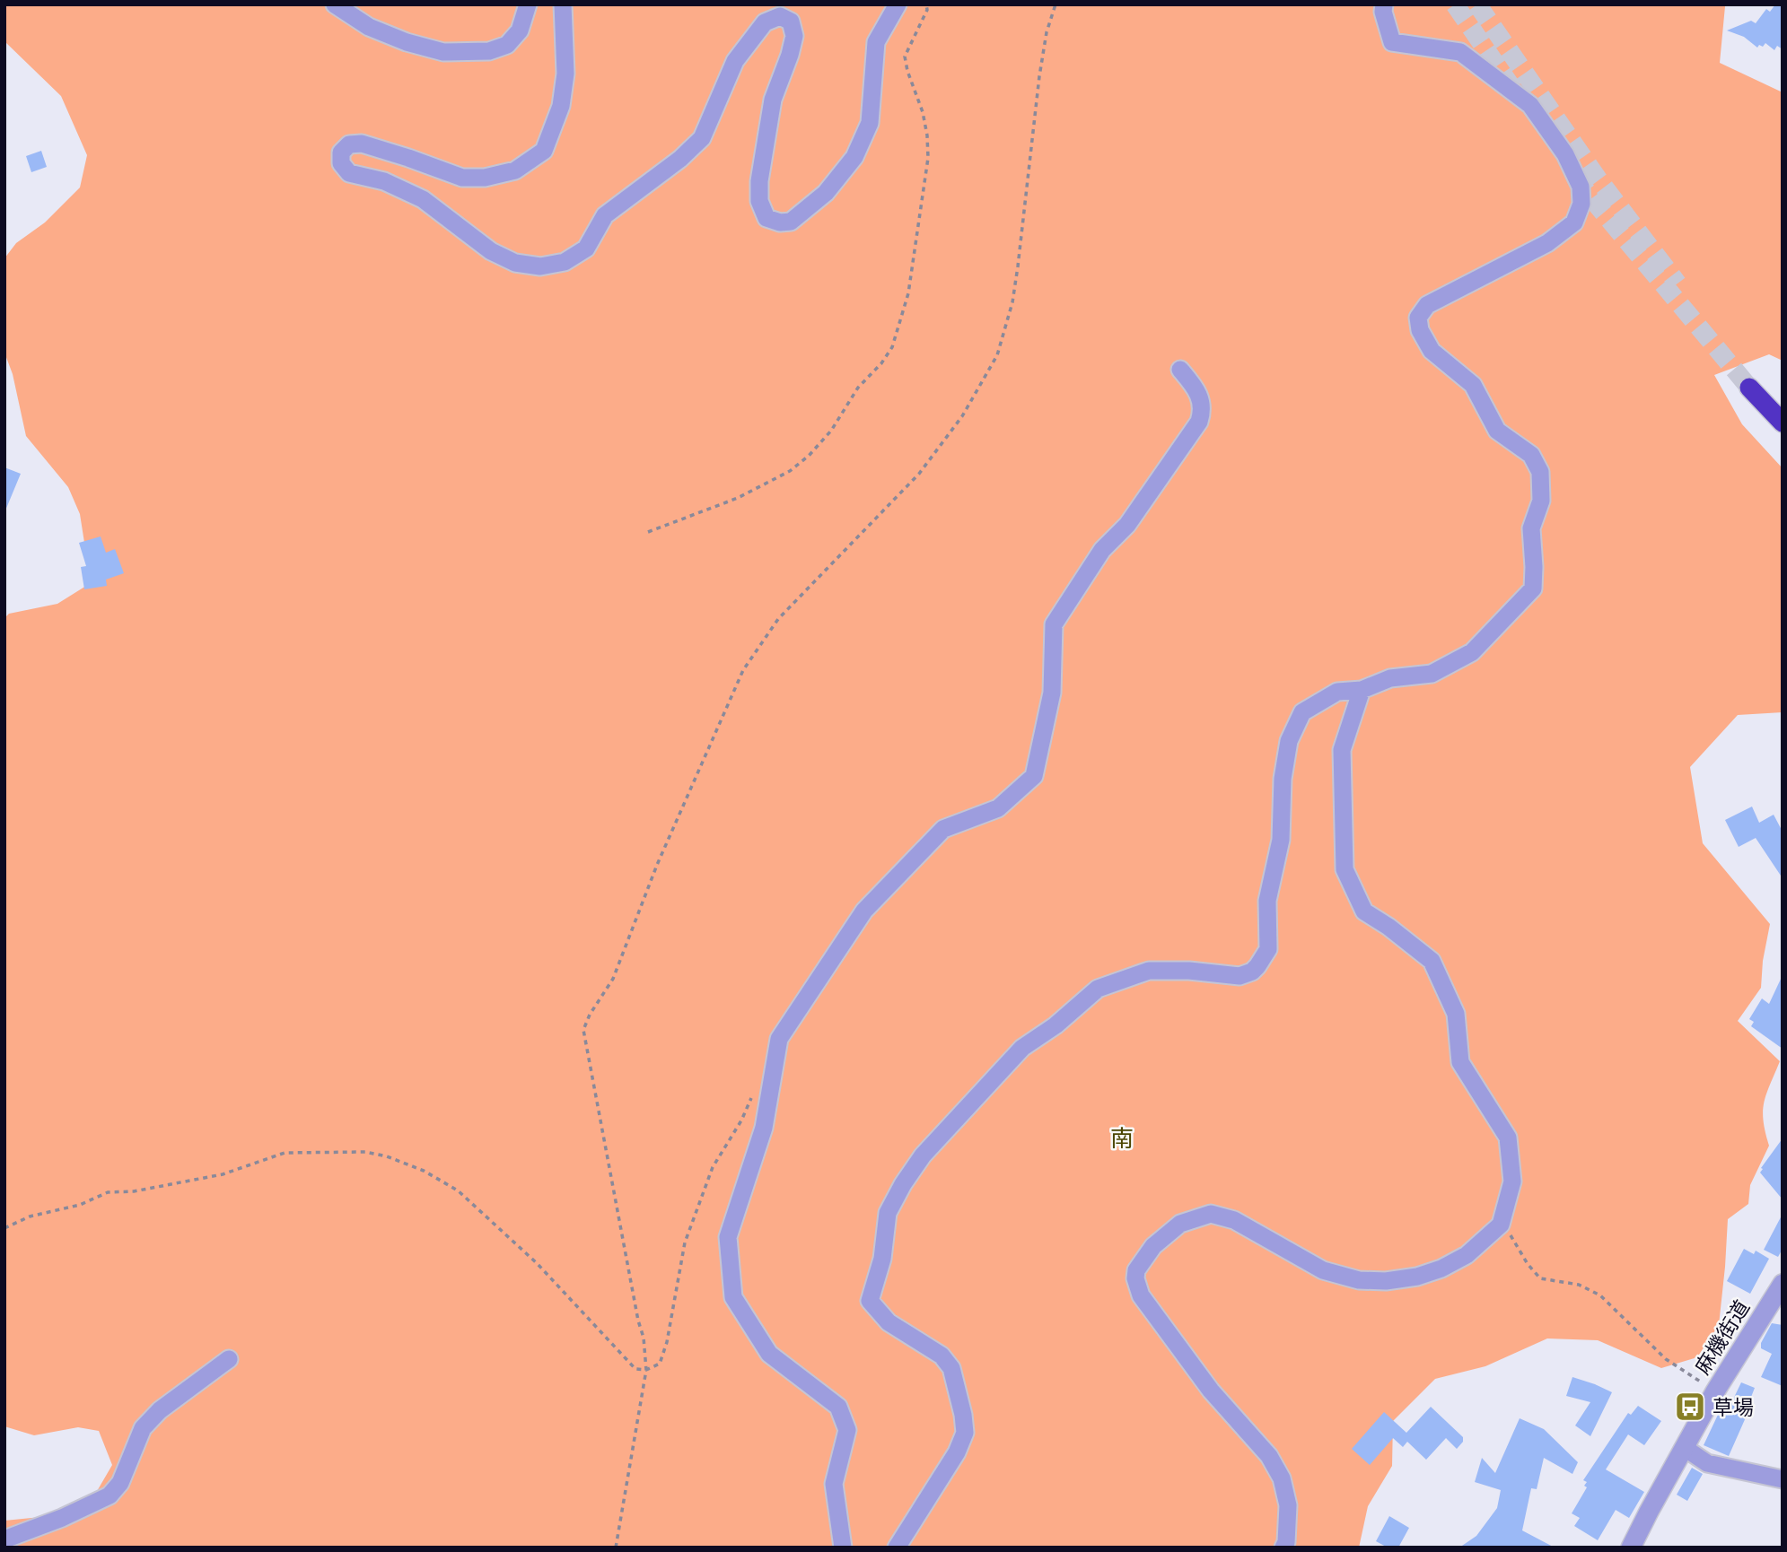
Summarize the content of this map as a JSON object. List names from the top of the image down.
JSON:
{
  "streets": {
    "street": ["麻機街道"]
  },
  "districts": ["南"],
  "places": {
    "bus stop": ["草場"]
  }
}
